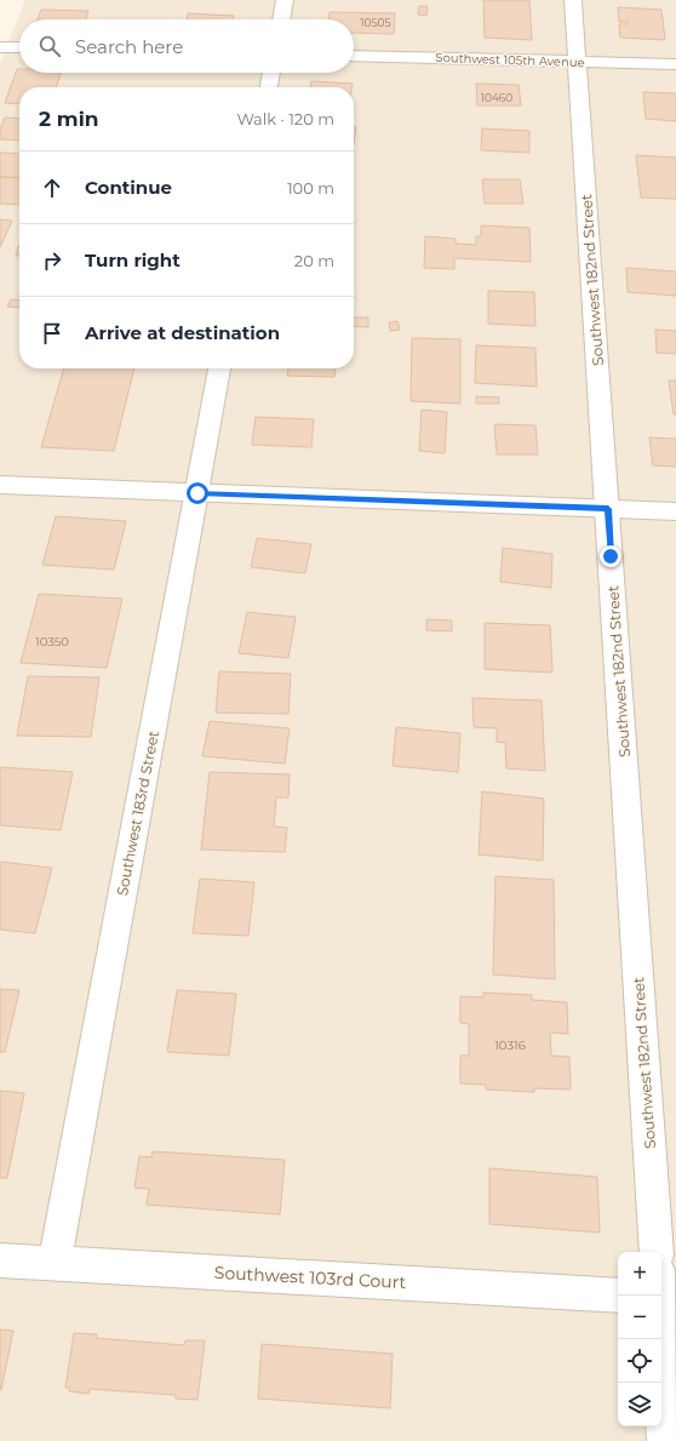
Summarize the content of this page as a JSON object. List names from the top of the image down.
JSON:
{
  "streets": {
    "street": [
      "Southwest 105th Avenue",
      "Southwest 182nd Street",
      "Southwest 183rd Street",
      "Southwest 103rd Court"
    ]
  },
  "crossings": [
    ["Southwest 105th Avenue", "Southwest 182nd Street"],
    ["Southwest 183rd Street", "Southwest 103rd Court"]
  ],
  "house_numbers": [
    "10505",
    "10460",
    "10350",
    "10316"
  ],
  "page": {
    "search": "Search here",
    "heading": ["2 min", "Walk · 120 m"],
    "list": [
      ["Continue", "100 m"],
      ["Turn right", "20 m"],
      "Arrive at destination"
    ],
    "map_buttons": ["+", "−"]
  }
}
